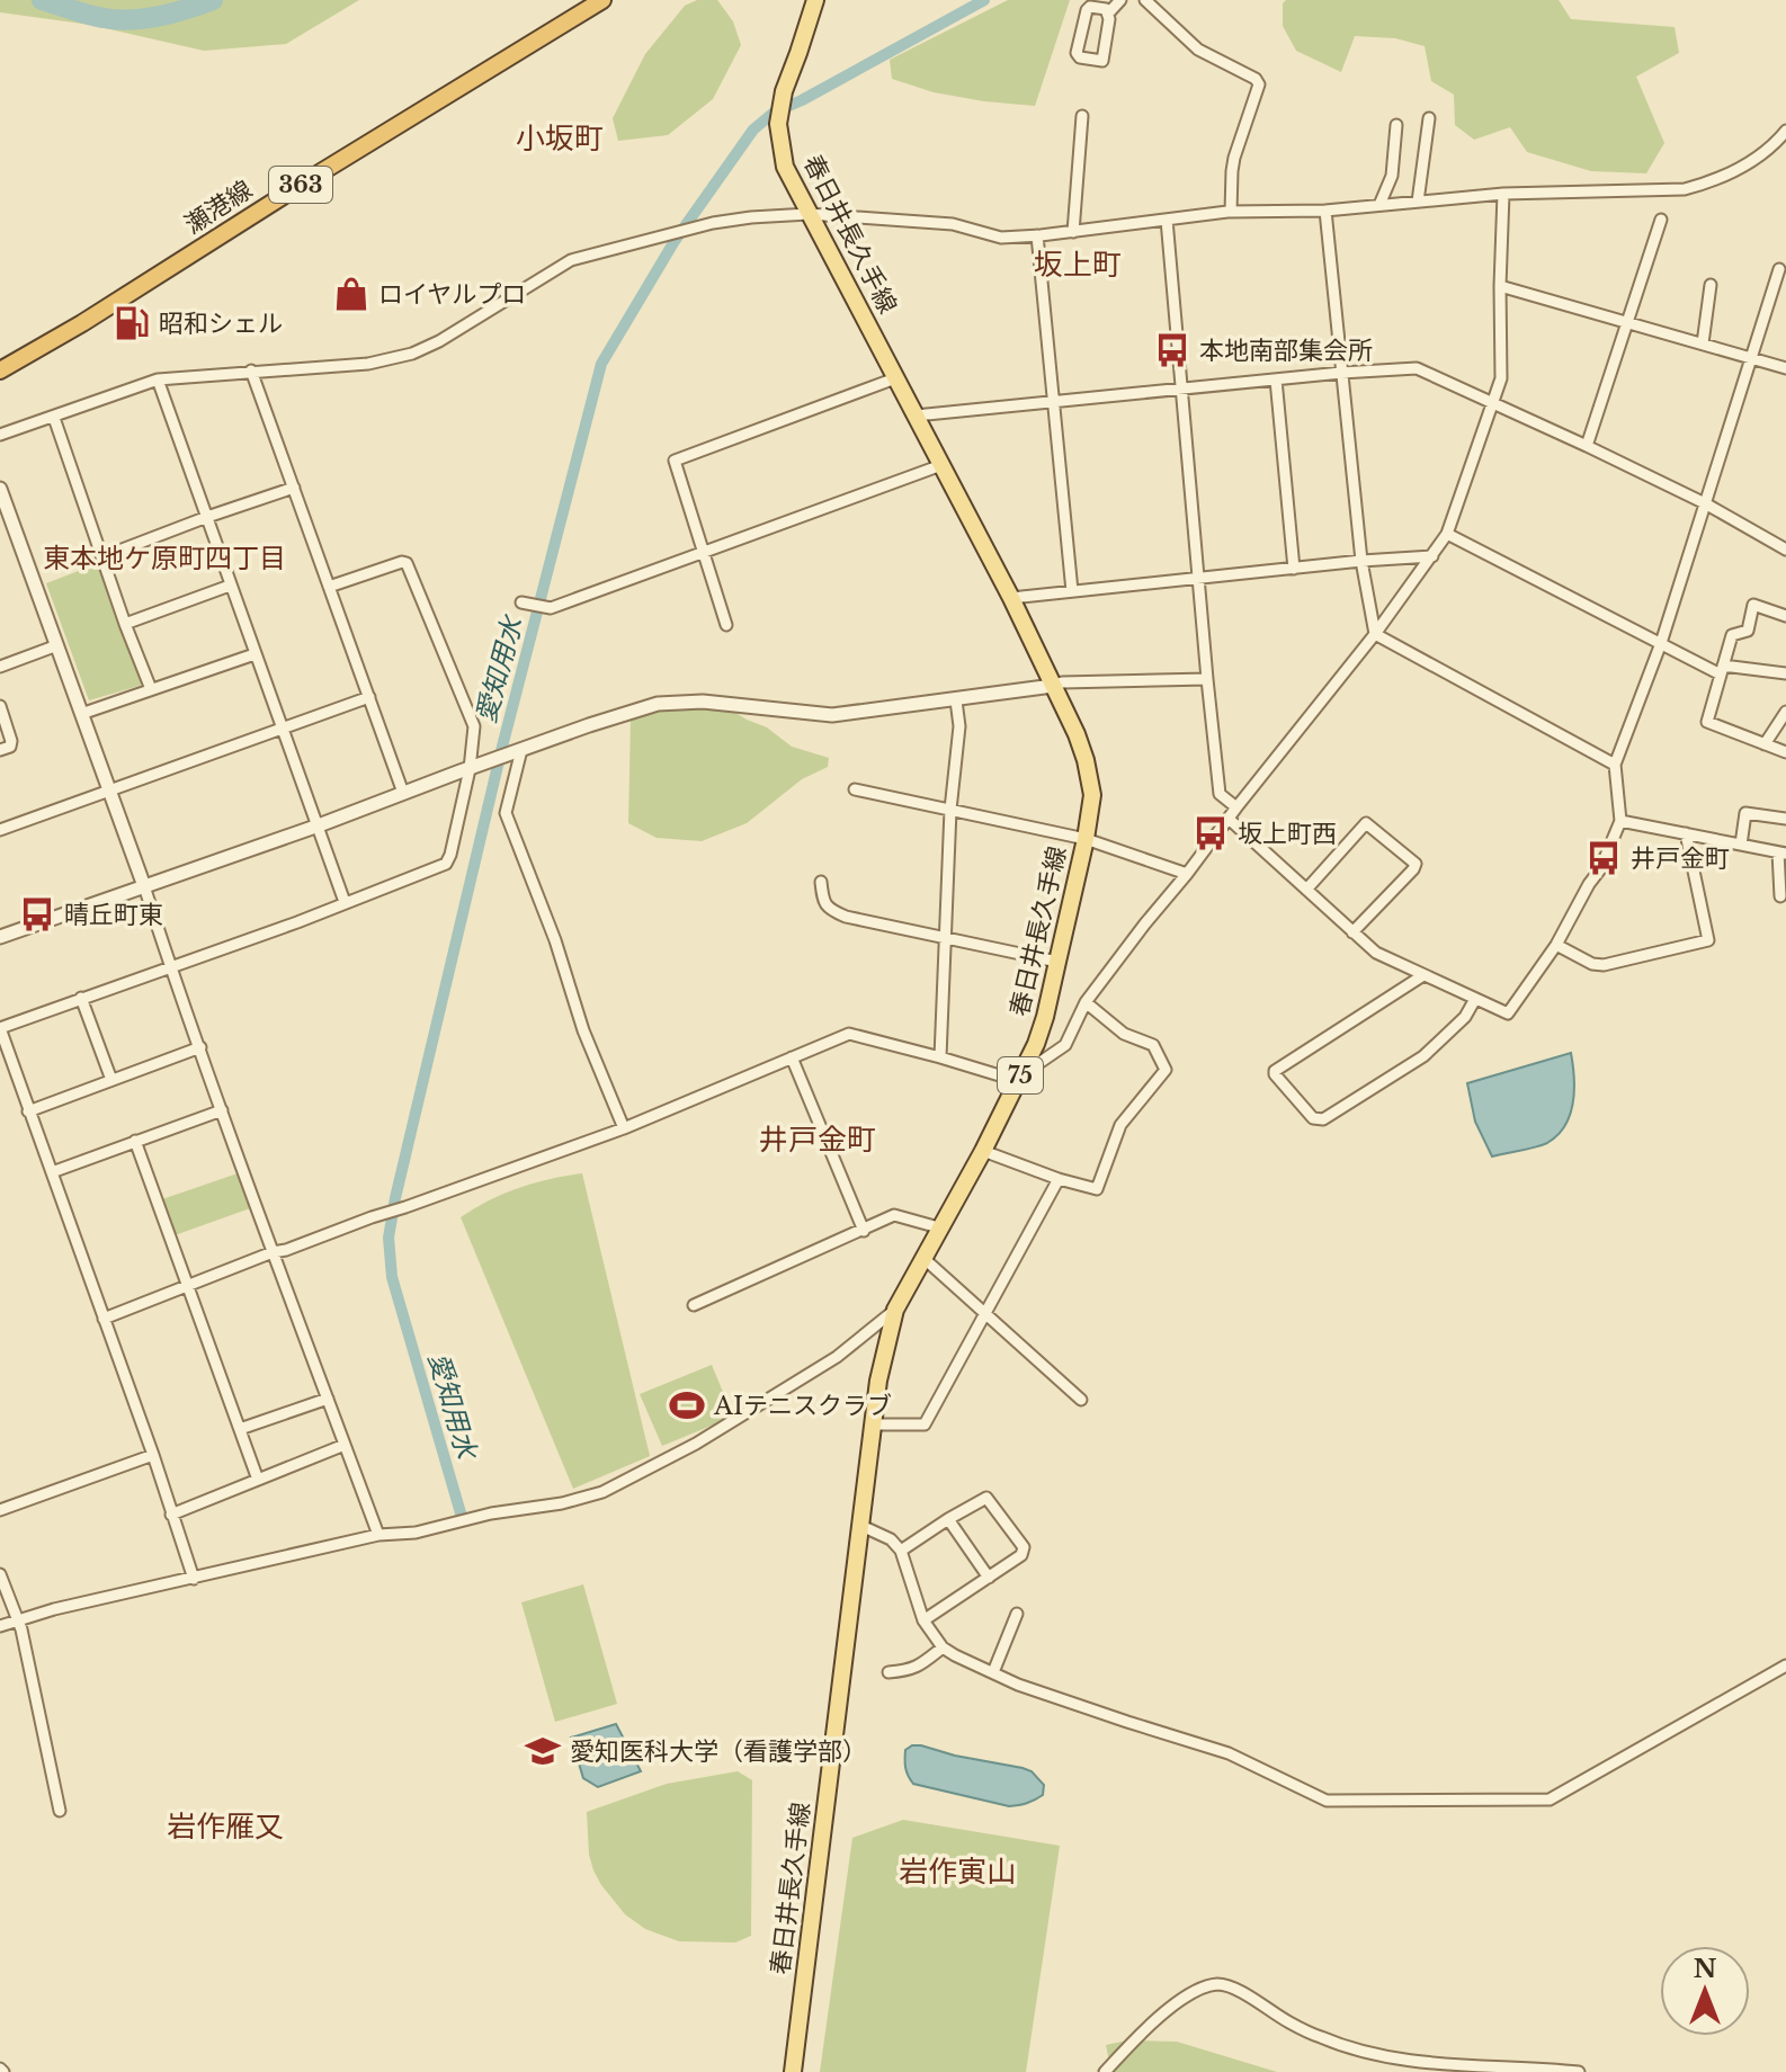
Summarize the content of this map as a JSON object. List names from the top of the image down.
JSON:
{
  "streets": {
    "highway": ["363", "瀬港線"],
    "main road": ["春日井長久手線", "75"]
  },
  "districts": [
    "小坂町",
    "坂上町",
    "東本地ケ原町四丁目",
    "井戸金町",
    "岩作雁又",
    "岩作寅山"
  ],
  "water": ["愛知用水"],
  "places": {
    "shop": ["ロイヤルプロ"],
    "fuel station": ["昭和シェル"],
    "bus stop": [
      "本地南部集会所",
      "坂上町西",
      "井戸金町",
      "晴丘町東"
    ],
    "sports": ["AIテニスクラブ"],
    "school or university": ["愛知医科大学（看護学部）"]
  },
  "north": "top"
}
